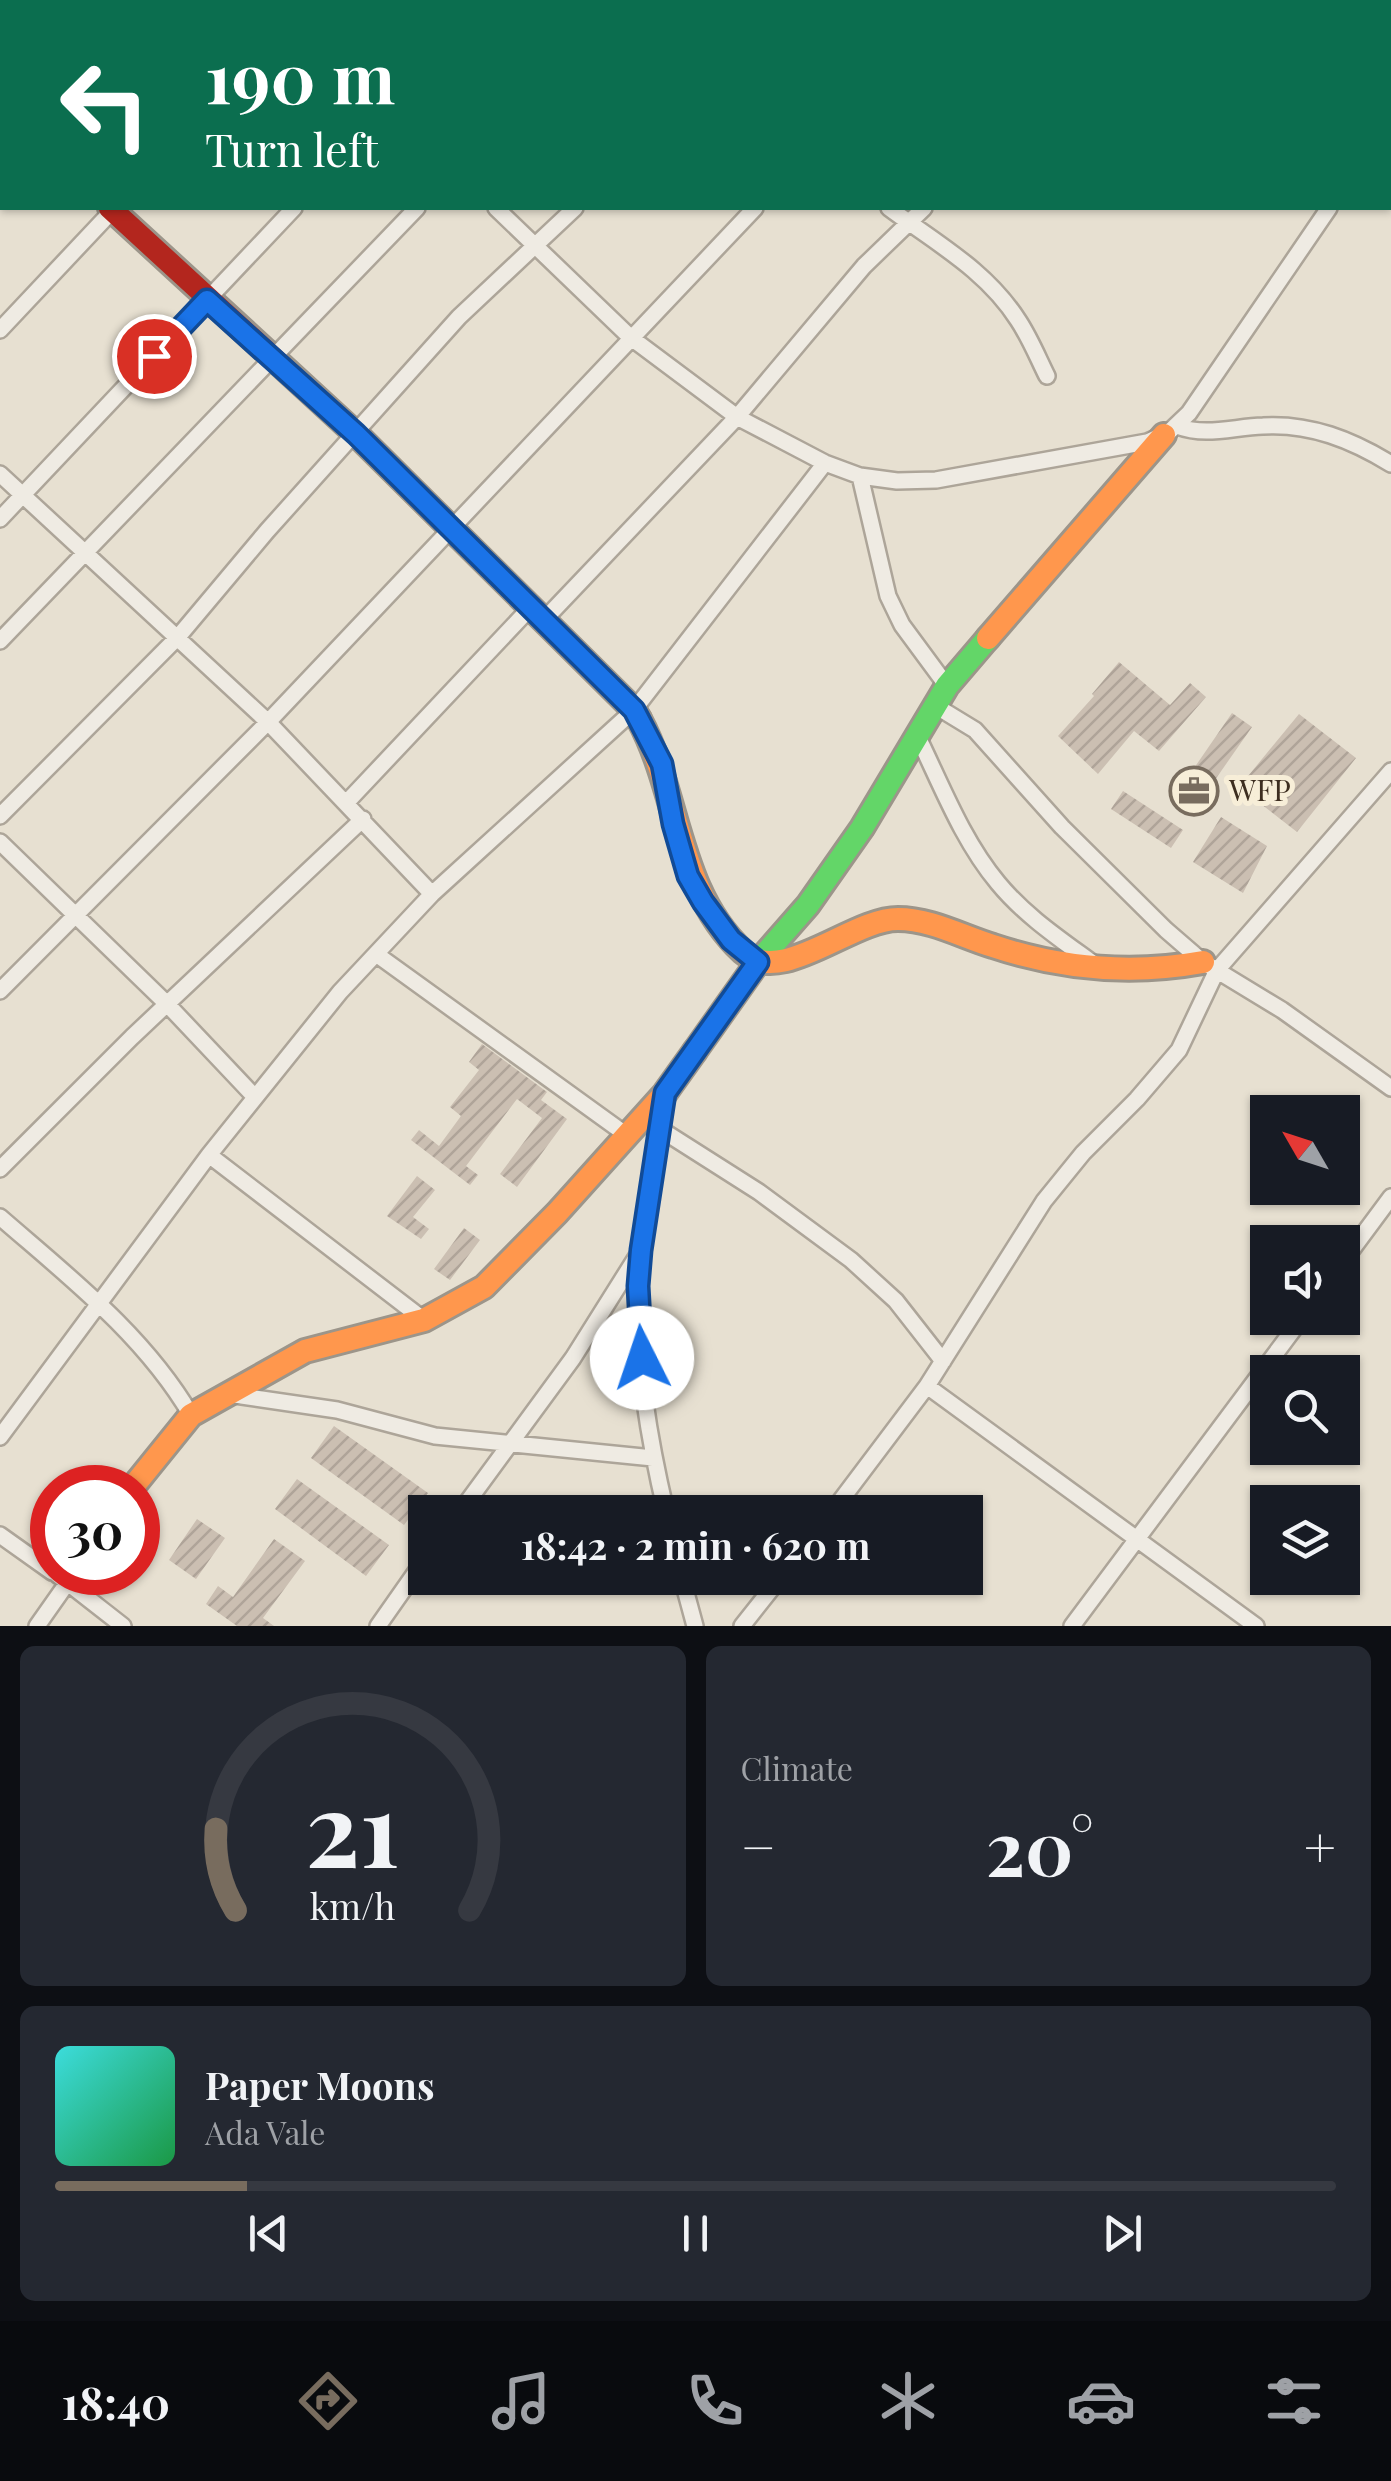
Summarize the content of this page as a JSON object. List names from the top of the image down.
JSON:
{
  "places": {
    "office": ["WFP"]
  },
  "north": "top left",
  "page": {
    "turn": ["190 m", "Turn left"],
    "limit": "30",
    "trip": "18:42 · 2 min · 620 m",
    "tile": "Climate",
    "heat": ["−", "20°", "+"],
    "song": ["Paper Moons", "Ada Vale"],
    "tabs": "18:40",
    "gauge": ["21", "km/h"]
  }
}
